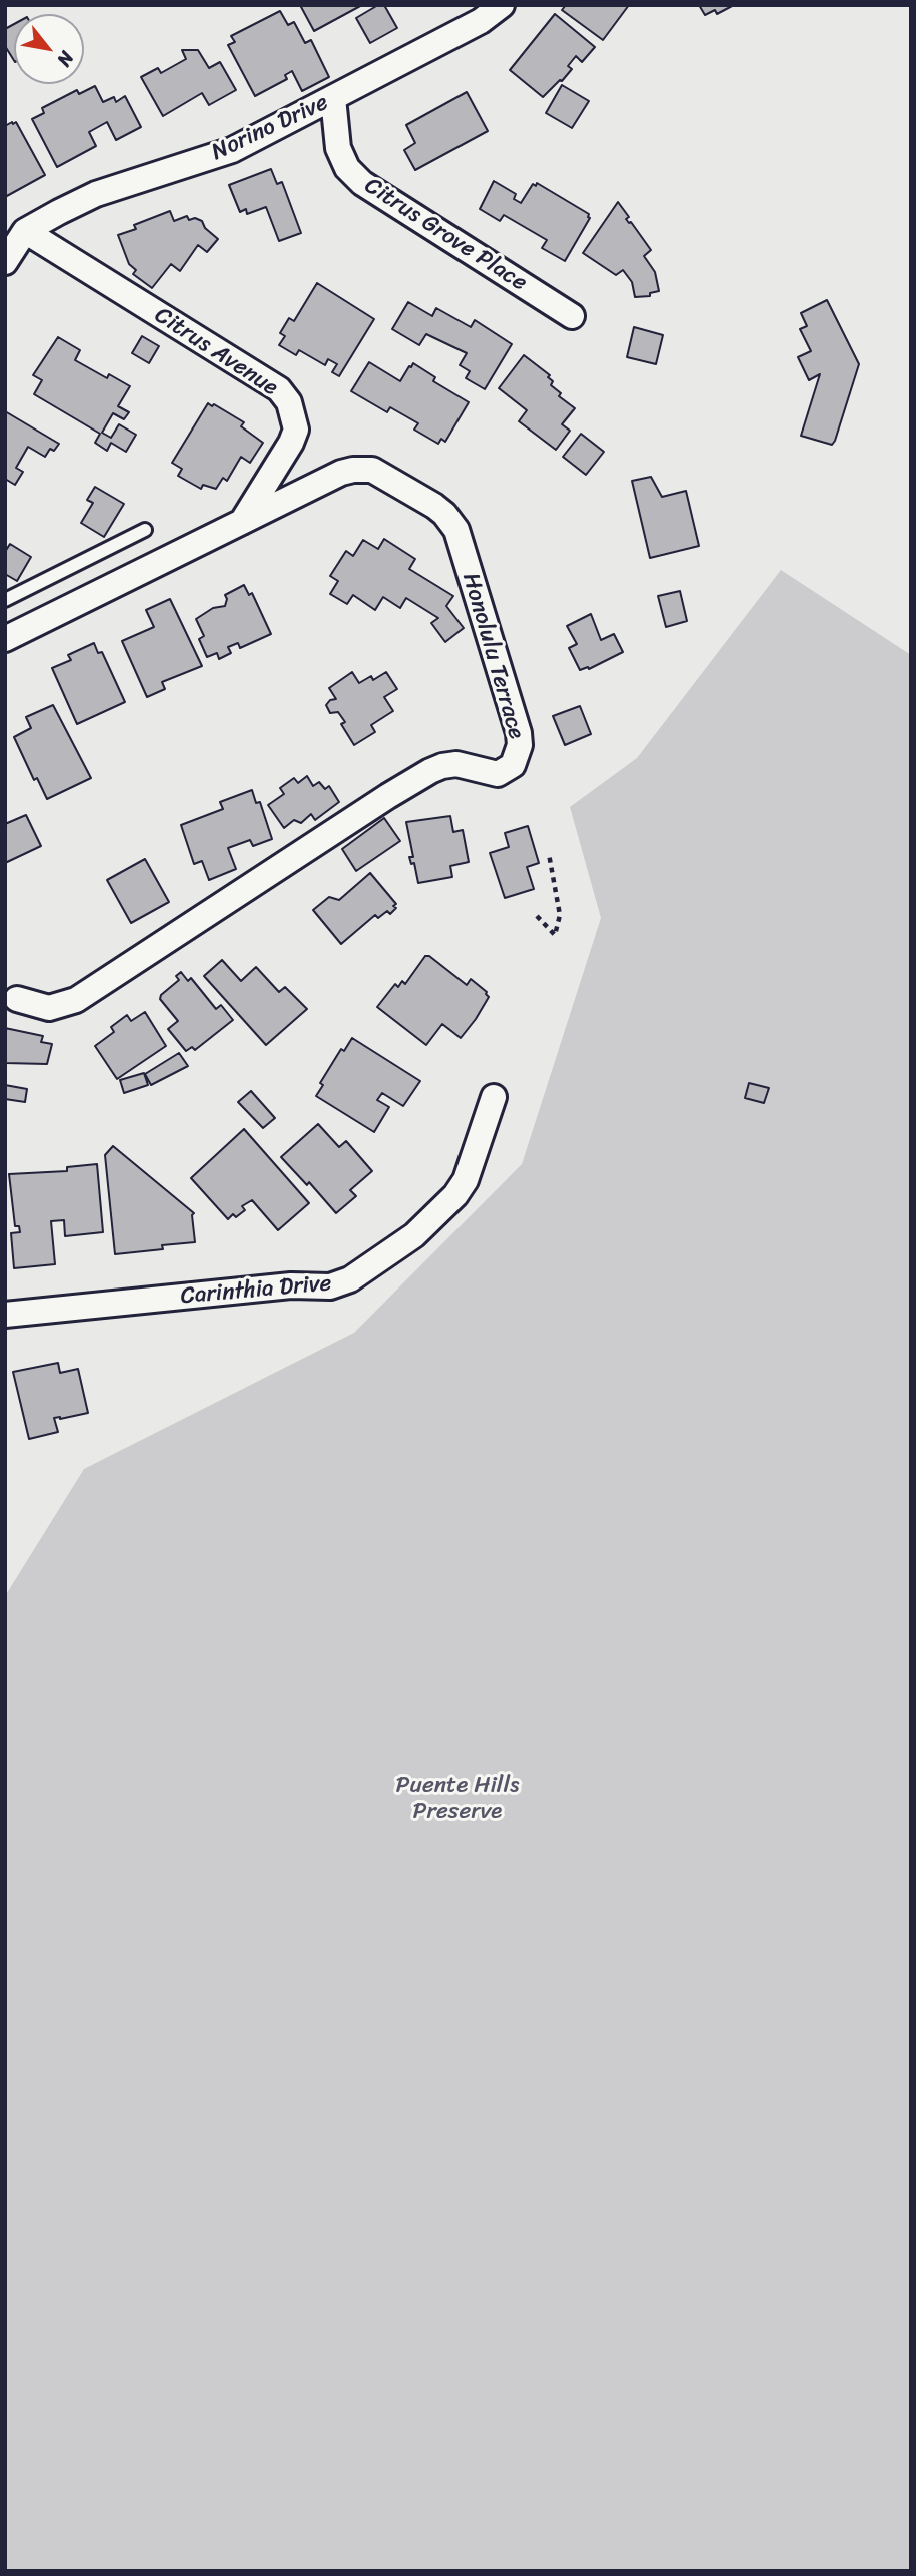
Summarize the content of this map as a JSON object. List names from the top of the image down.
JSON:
{
  "streets": {
    "street": [
      "Norino Drive",
      "Citrus Grove Place",
      "Citrus Avenue",
      "Honolulu Terrace",
      "Carinthia Drive"
    ]
  },
  "crossings": [
    ["Norino Drive", "Citrus Grove Place"],
    ["Norino Drive", "Citrus Avenue"],
    ["Citrus Avenue", "Honolulu Terrace"]
  ],
  "parks": ["Puente Hills Preserve"],
  "north": "bottom right"
}
